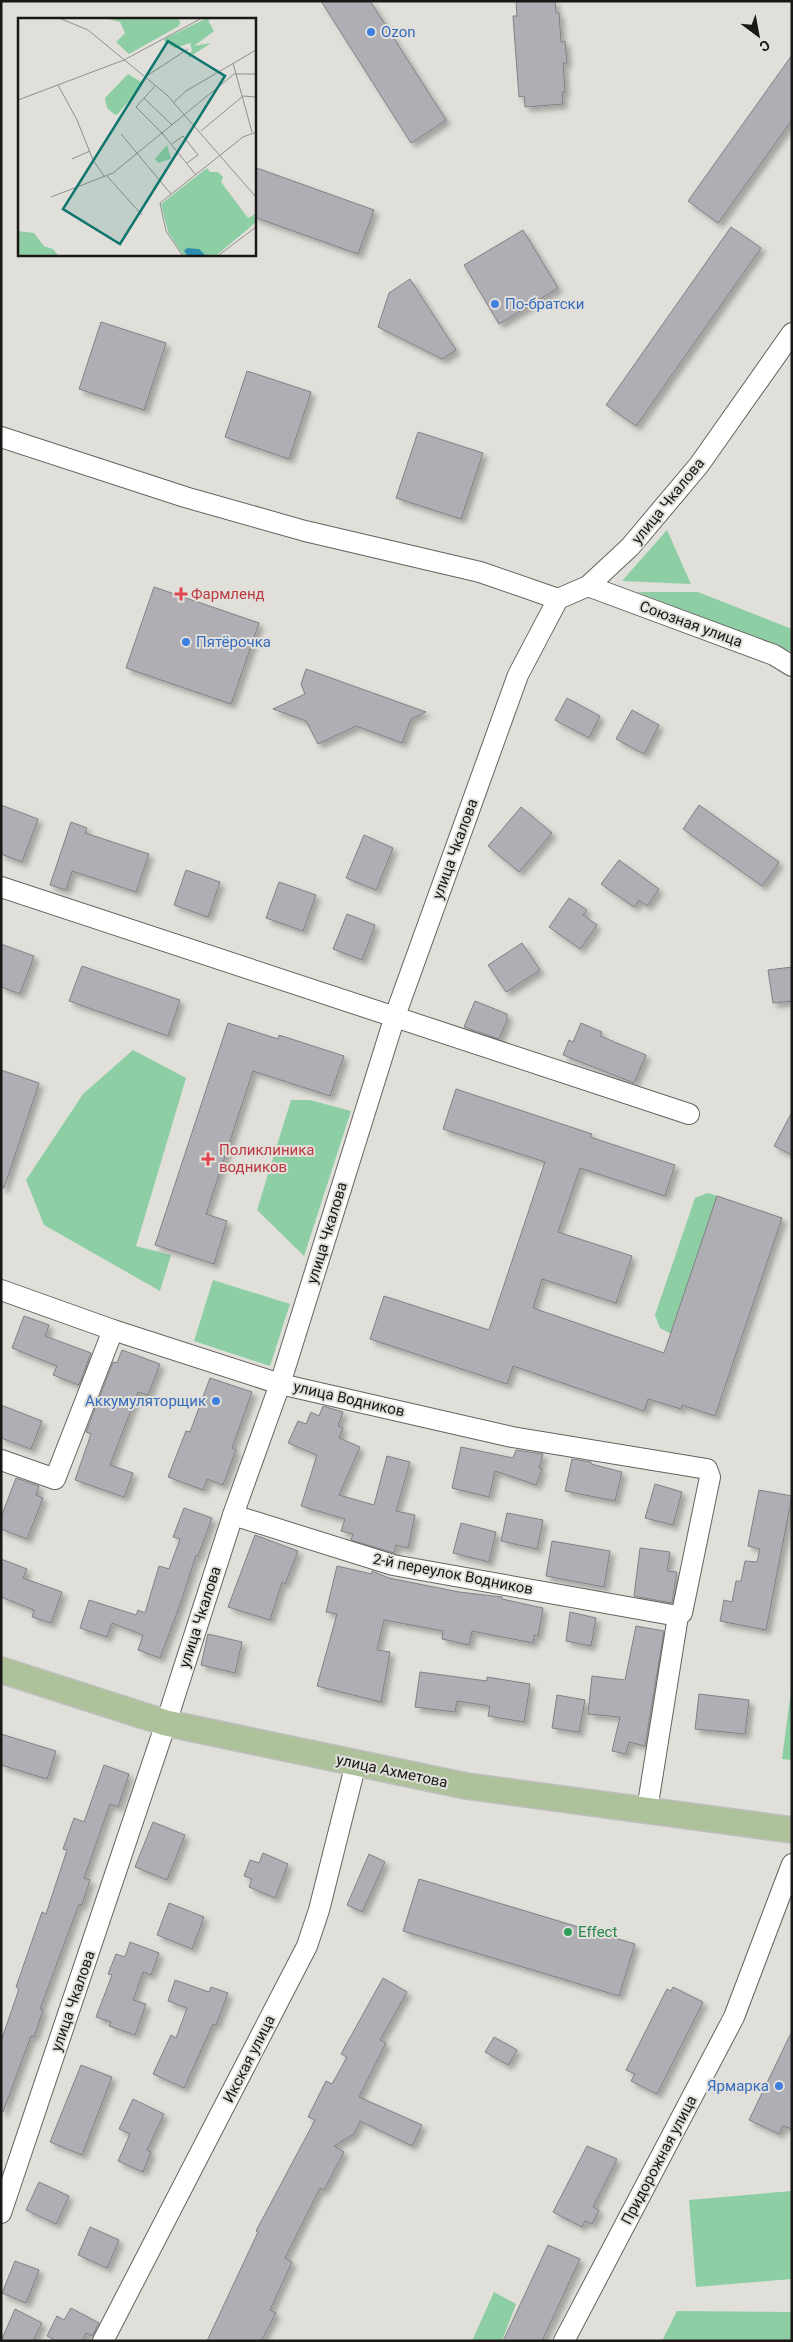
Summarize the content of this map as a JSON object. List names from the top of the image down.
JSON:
{
  "streets": {
    "main road": ["улица Ахметова"],
    "street": [
      "улица Чкалова",
      "Союзная улица",
      "улица Водников",
      "2-й переулок Водников",
      "Икская улица",
      "Придорожная улица"
    ]
  },
  "crossings": [
    ["улица Чкалова", "Союзная улица"],
    ["улица Чкалова", "улица Водников"],
    ["улица Чкалова", "2-й переулок Водников"],
    ["улица Чкалова", "улица Ахметова"],
    ["улица Водников", "2-й переулок Водников"],
    ["улица Ахметова", "Икская улица"]
  ],
  "places": {
    "other": [
      "Ozon",
      "По-братски",
      "Пятёрочка",
      "Аккумуляторщик",
      "Effect",
      "Ярмарка"
    ],
    "health": ["Фармленд", "Поликлиника водников"]
  },
  "north": "bottom right"
}
